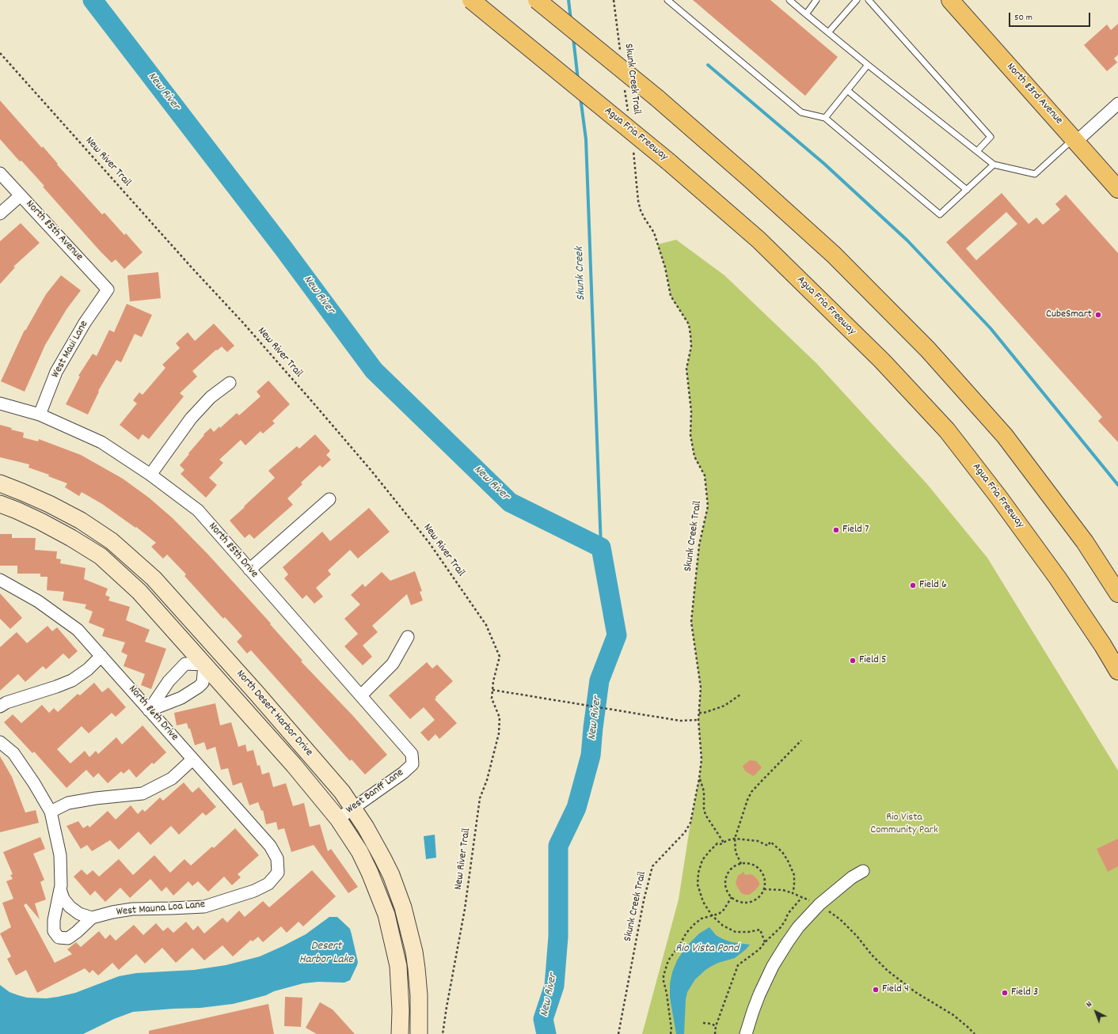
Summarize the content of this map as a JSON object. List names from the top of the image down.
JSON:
{
  "streets": {
    "main road": ["North 83rd Avenue", "Agua Fria Freeway"],
    "street": [
      "North 85th Avenue",
      "West Maui Lane",
      "North 85th Drive",
      "North 86th Drive",
      "North Desert Harbor Drive",
      "West Banff Lane",
      "West Mauna Loa Lane"
    ],
    "path": ["Skunk Creek Trail", "New River Trail"]
  },
  "crossings": [
    ["North 85th Avenue", "West Maui Lane"],
    ["West Maui Lane", "North 85th Drive"],
    ["North 85th Drive", "West Banff Lane"],
    ["North 86th Drive", "West Mauna Loa Lane"],
    ["North Desert Harbor Drive", "West Banff Lane"]
  ],
  "water": [
    "New River",
    "Skunk Creek",
    "Desert Harbor Lake",
    "Rio Vista Pond"
  ],
  "parks": ["Rio Vista Community Park"],
  "places": [
    "CubeSmart",
    "Field 7",
    "Field 6",
    "Field 5",
    "Field 4",
    "Field 3"
  ],
  "scale_bar": "50 m",
  "north": "top left"
}
